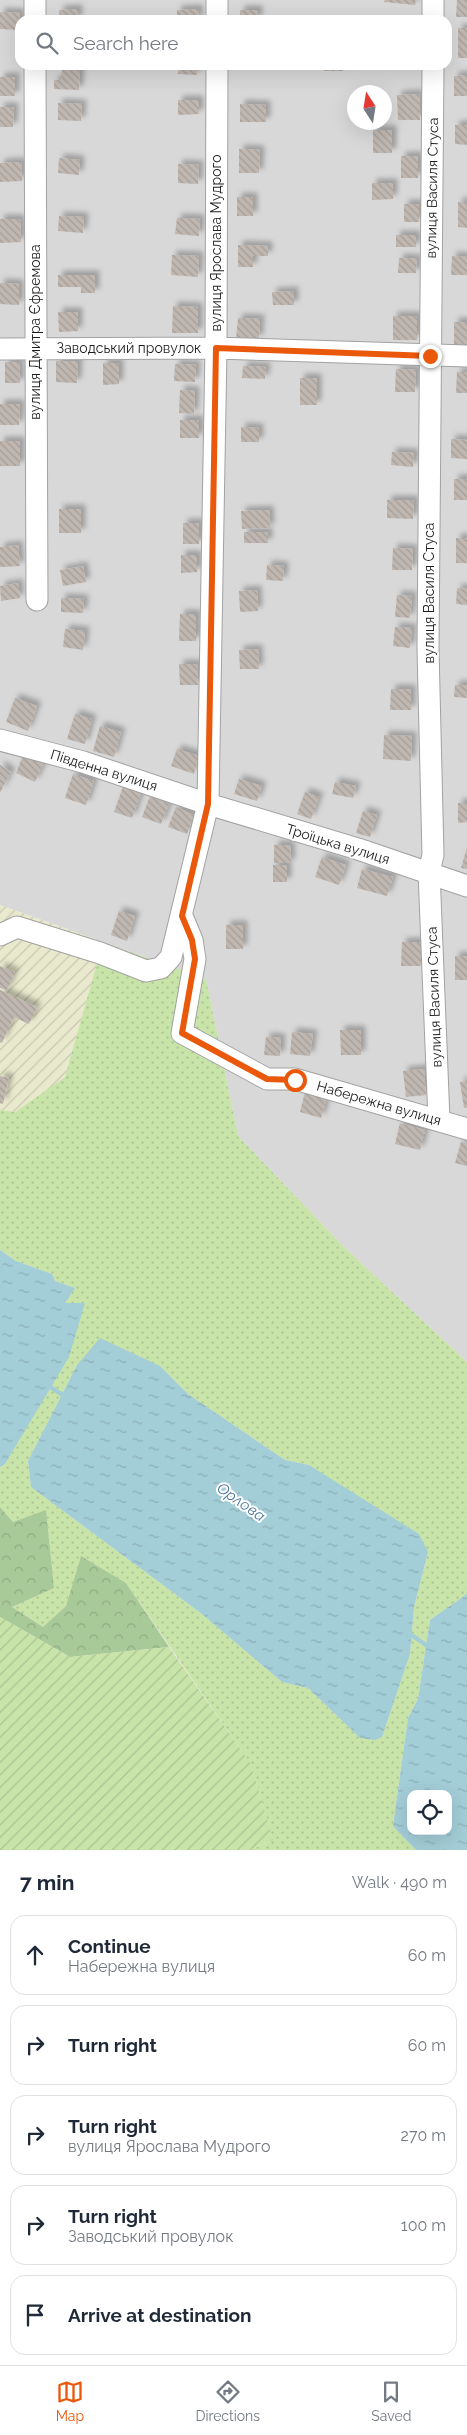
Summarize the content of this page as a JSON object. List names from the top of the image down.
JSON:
{
  "streets": {
    "street": [
      "вулиця Василя Стуса",
      "вулиця Ярослава Мудрого",
      "вулиця Дмитра Єфремова",
      "Заводський провулок",
      "Південна вулиця",
      "Троїцька вулиця",
      "Набережна вулиця"
    ]
  },
  "crossings": [
    ["вулиця Василя Стуса", "Заводський провулок"],
    ["вулиця Василя Стуса", "Троїцька вулиця"],
    ["вулиця Василя Стуса", "Набережна вулиця"],
    ["вулиця Ярослава Мудрого", "Заводський провулок"],
    ["вулиця Ярослава Мудрого", "Південна вулиця"],
    ["вулиця Ярослава Мудрого", "Троїцька вулиця"],
    ["вулиця Ярослава Мудрого", "Набережна вулиця"],
    ["вулиця Дмитра Єфремова", "Заводський провулок"],
    ["Південна вулиця", "Троїцька вулиця"]
  ],
  "water": ["Орлова"],
  "north": "top",
  "page": {
    "search": "Search here",
    "heading": ["7 min", "Walk · 490 m"],
    "list": [
      ["Continue", "Набережна вулиця", "60 m"],
      ["Turn right", "60 m"],
      ["Turn right", "вулиця Ярослава Мудрого", "270 m"],
      ["Turn right", "Заводський провулок", "100 m"],
      "Arrive at destination"
    ],
    "nav": ["Map", "Directions", "Saved"]
  }
}
